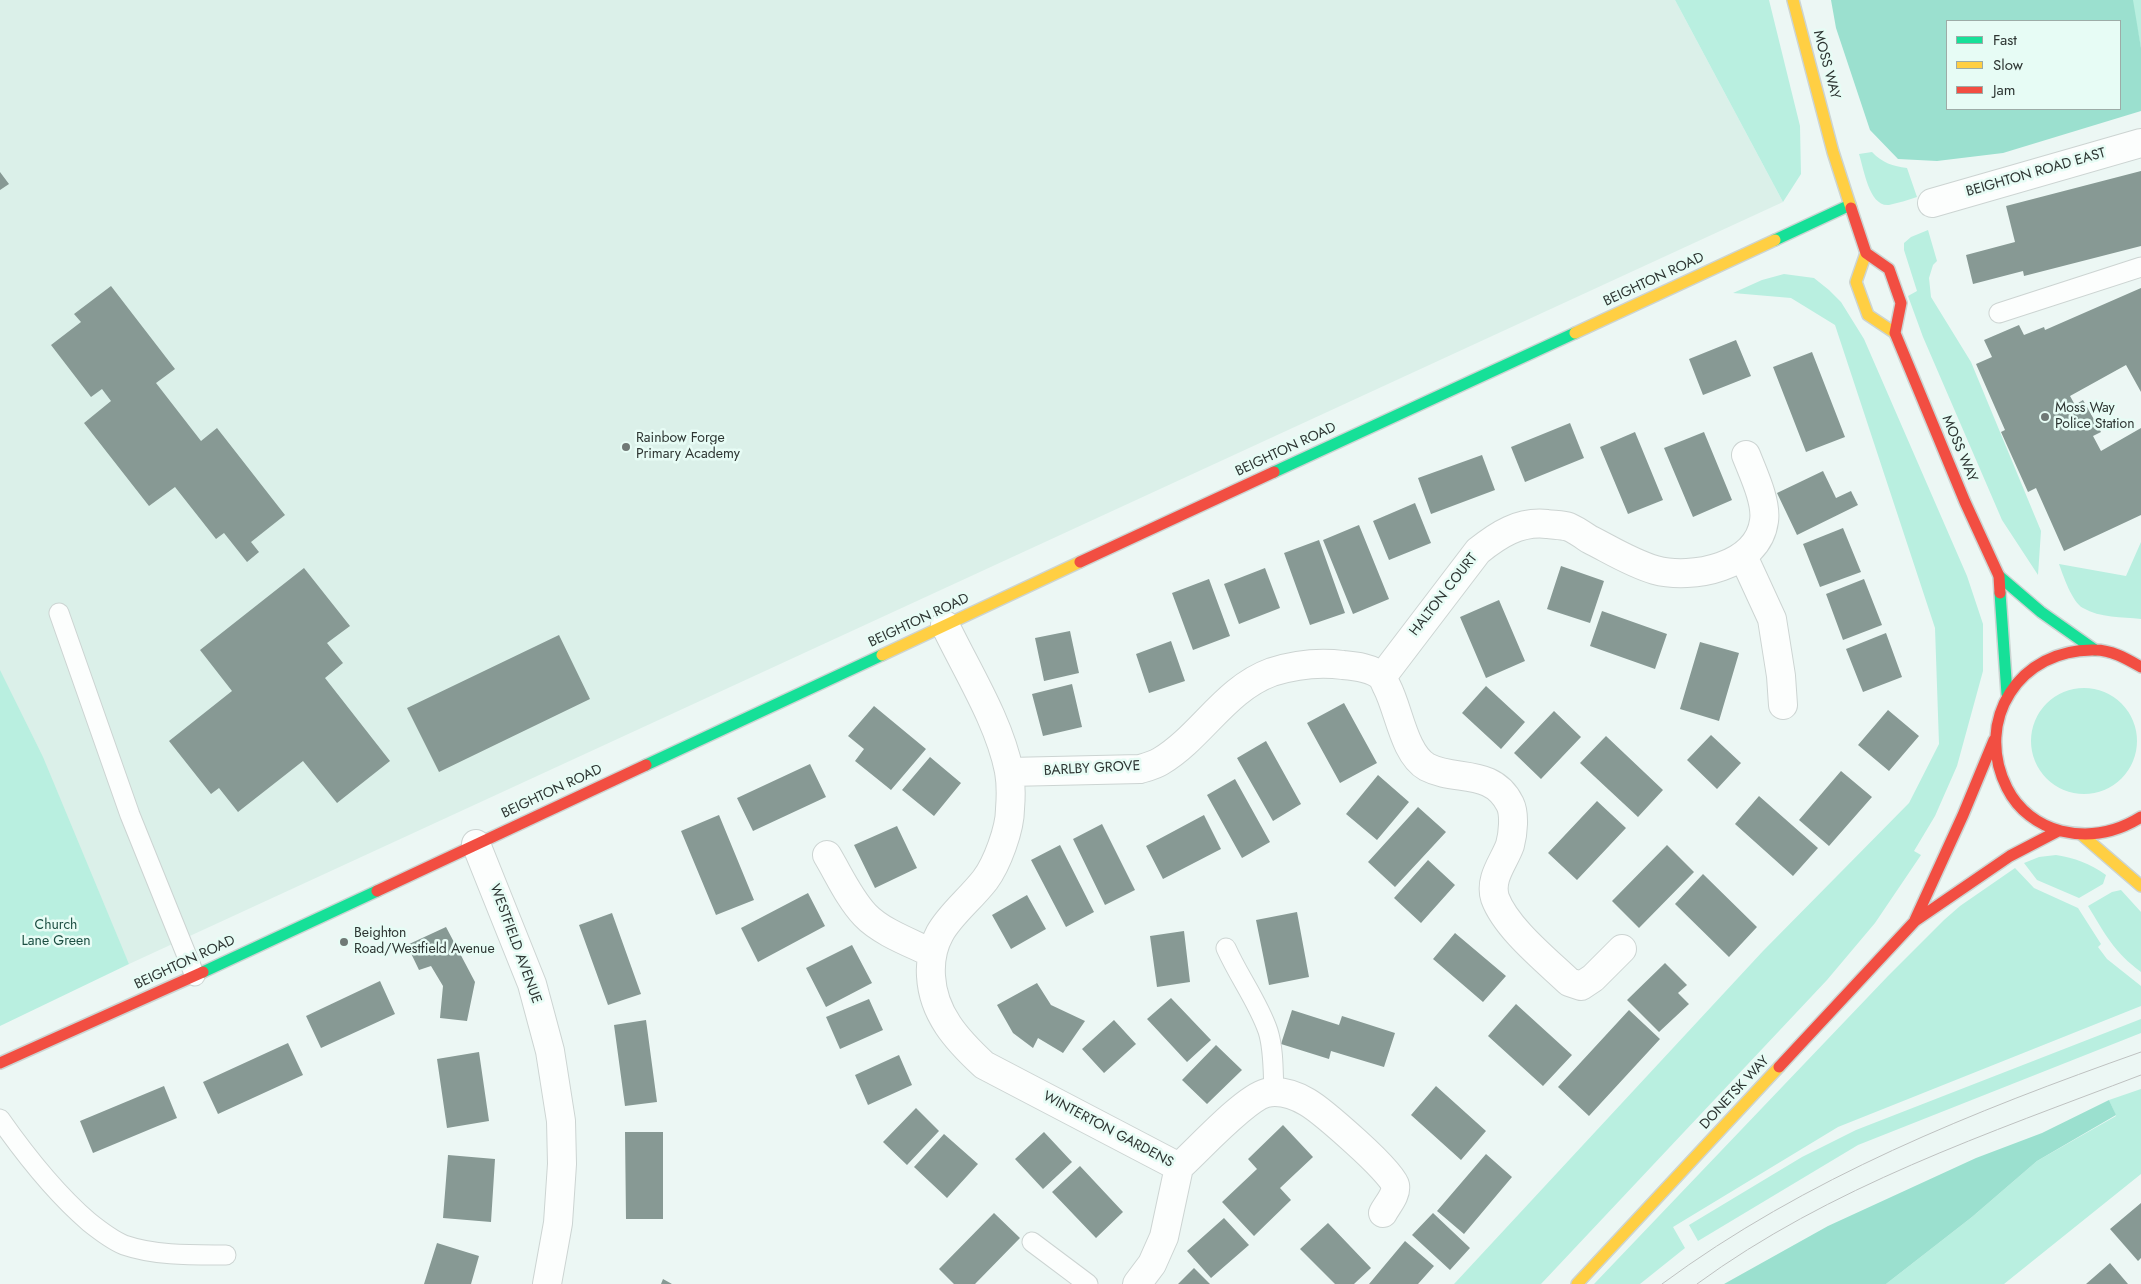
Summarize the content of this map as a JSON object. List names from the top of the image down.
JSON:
{
  "streets": {
    "street": [
      "MOSS WAY",
      "BEIGHTON ROAD EAST",
      "BEIGHTON ROAD",
      "HALTON COURT",
      "BARLBY GROVE",
      "WESTFIELD AVENUE",
      "DONETSK WAY",
      "WINTERTON GARDENS"
    ]
  },
  "crossings": [
    ["MOSS WAY", "BEIGHTON ROAD"],
    ["BEIGHTON ROAD", "WESTFIELD AVENUE"],
    ["BEIGHTON ROAD", "WINTERTON GARDENS"],
    ["HALTON COURT", "BARLBY GROVE"],
    ["BARLBY GROVE", "WINTERTON GARDENS"]
  ],
  "parks": ["Church Lane Green"],
  "places": ["Moss Way Police Station", "Rainbow Forge Primary Academy", "Beighton Road/Westfield Avenue"],
  "legend": ["Fast", "Slow", "Jam"]
}
